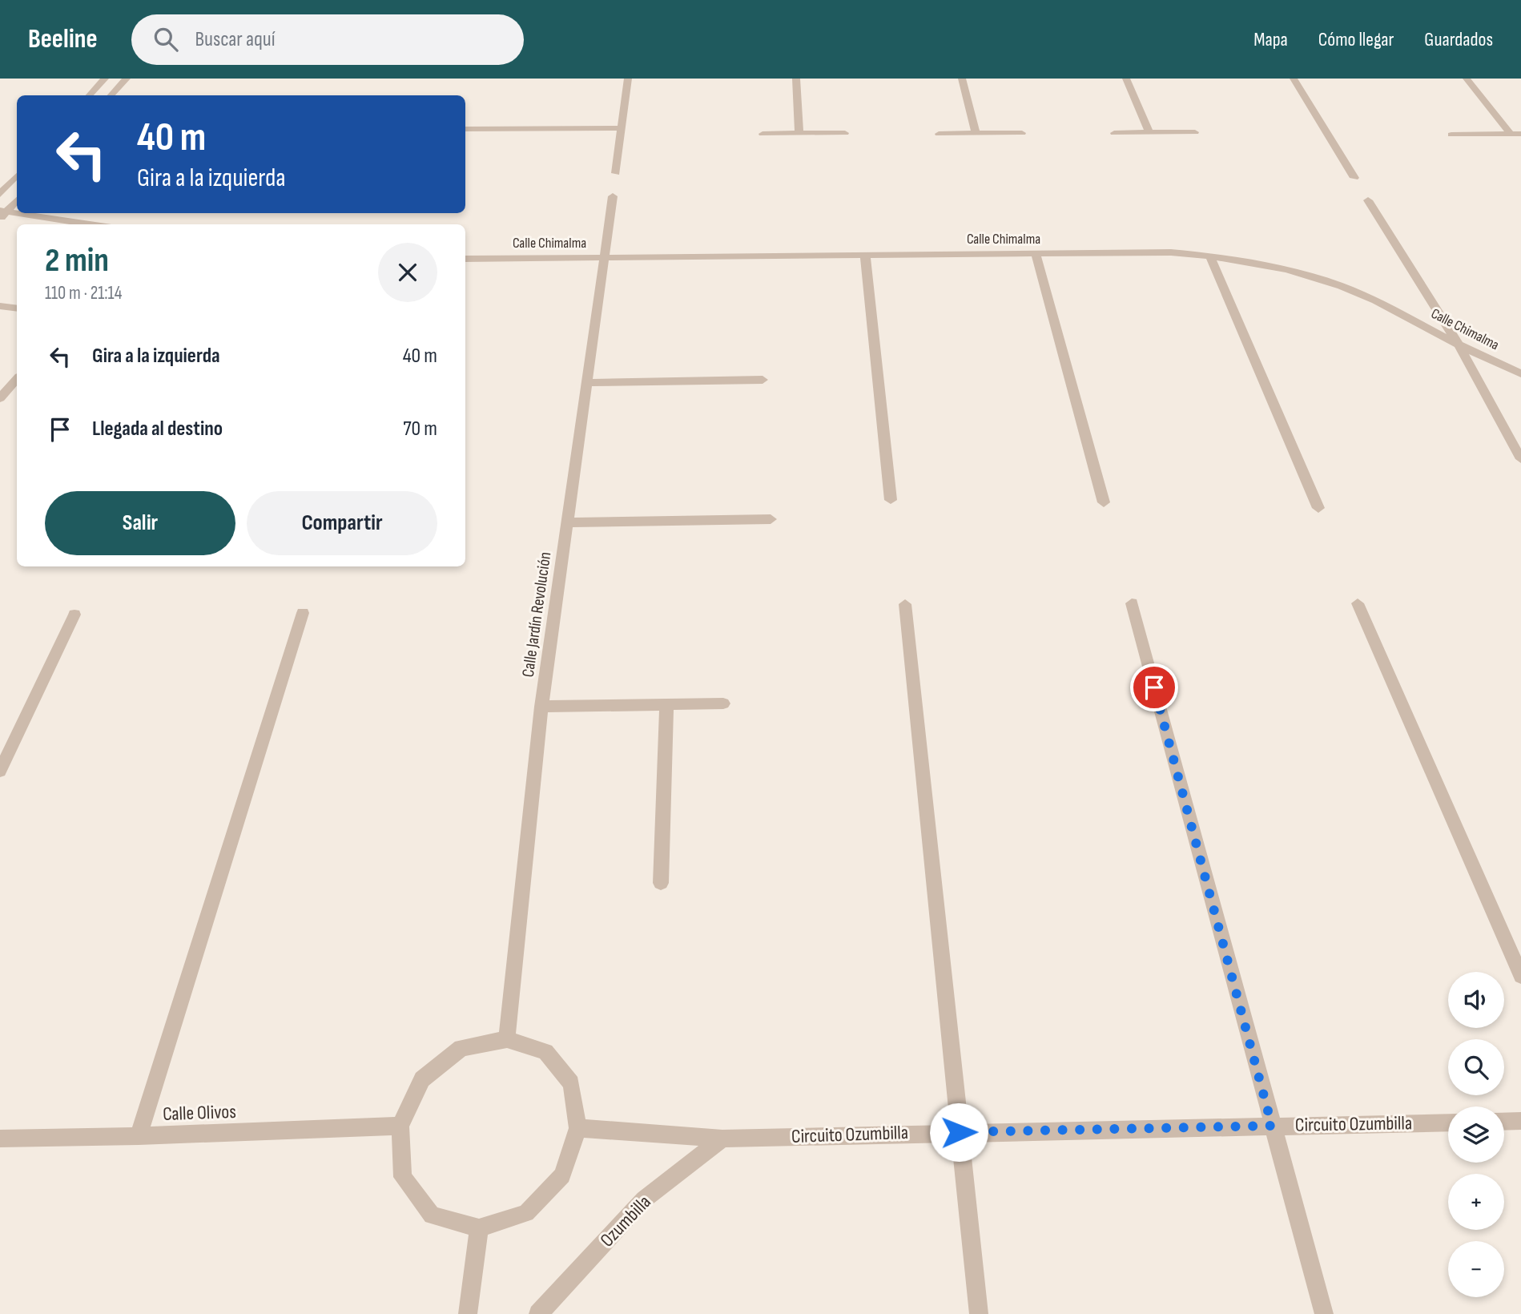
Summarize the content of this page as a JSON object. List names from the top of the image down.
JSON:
{
  "streets": {
    "street": [
      "Calle Chimalma",
      "Calle Jardín Revolución",
      "Calle Olivos",
      "Circuito Ozumbilla",
      "Ozumbilla"
    ]
  },
  "crossings": [
    ["Calle Chimalma", "Calle Jardín Revolución"],
    ["Calle Jardín Revolución", "Calle Olivos"],
    ["Calle Jardín Revolución", "Circuito Ozumbilla"],
    ["Calle Olivos", "Circuito Ozumbilla"],
    ["Circuito Ozumbilla", "Ozumbilla"]
  ],
  "page": {
    "header": "Beeline",
    "search": "Buscar aquí",
    "nav": ["Mapa", "Cómo llegar", "Guardados"],
    "turn": ["40 m", "Gira a la izquierda"],
    "heading": ["2 min", "110 m · 21:14"],
    "list": [
      {
        "name": "Gira a la izquierda",
        "value": "40 m"
      },
      {
        "name": "Llegada al destino",
        "value": "70 m"
      }
    ],
    "buttons": ["Salir", "Compartir"],
    "map_buttons": ["+", "−"]
  }
}
